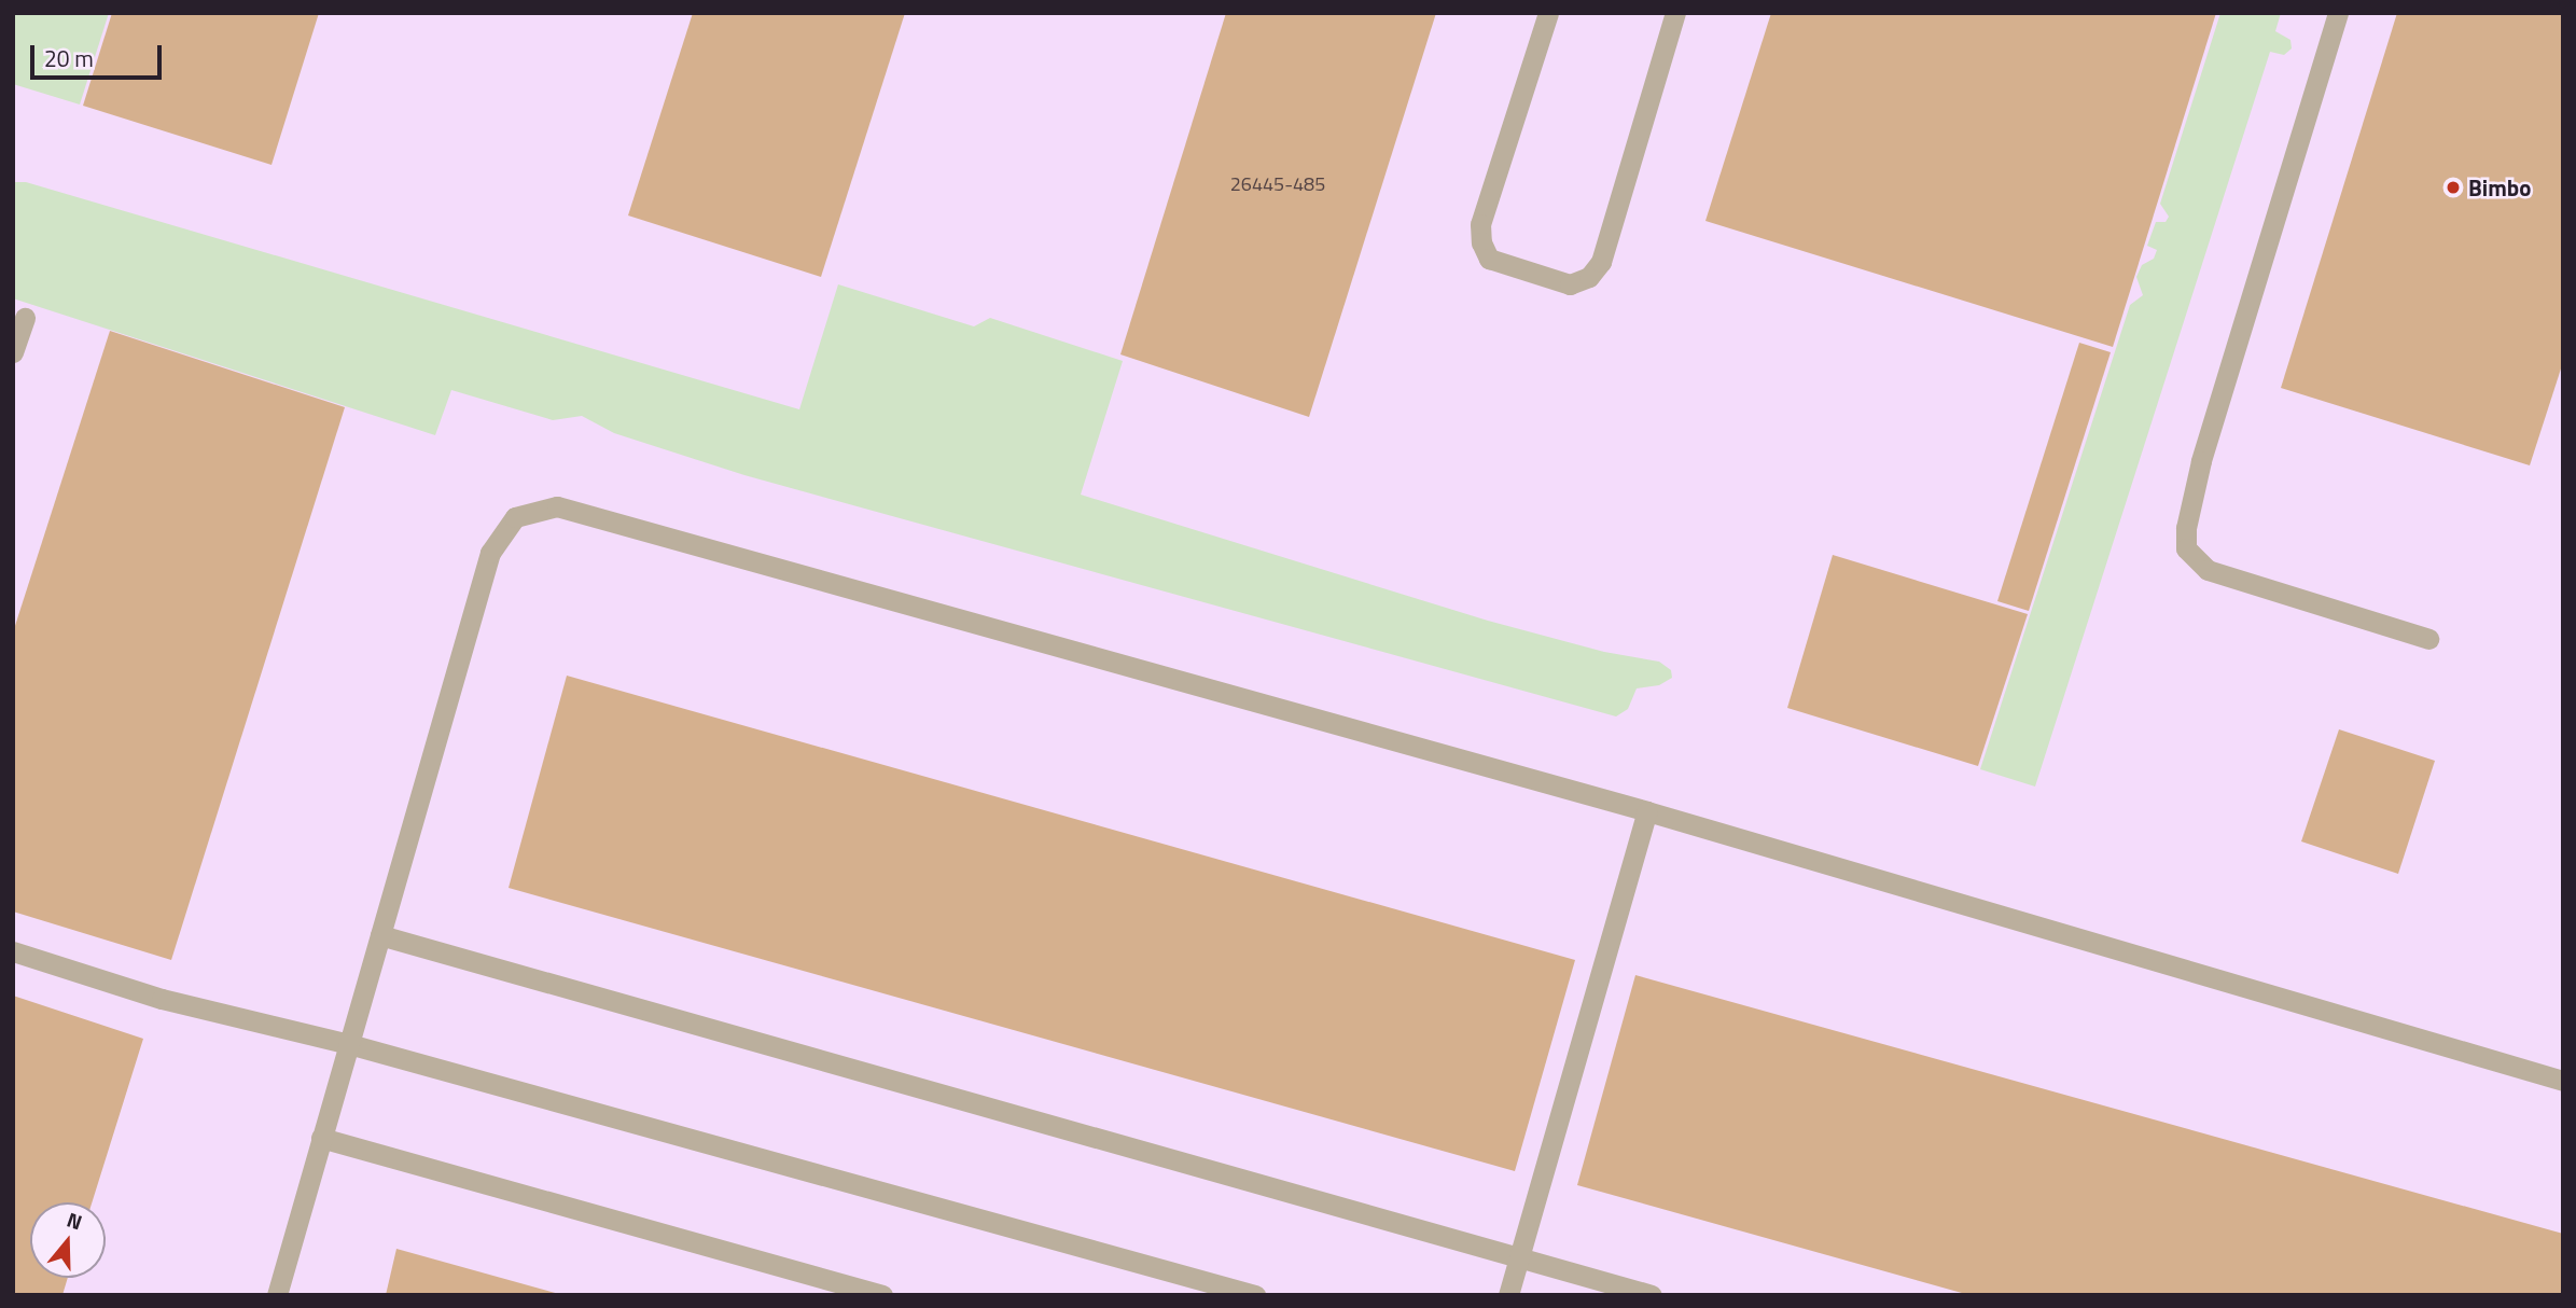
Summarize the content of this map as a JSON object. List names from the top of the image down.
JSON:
{
  "places": ["Bimbo"],
  "house_numbers": ["26445-485"],
  "scale_bar": "20 m",
  "north": "top"
}
